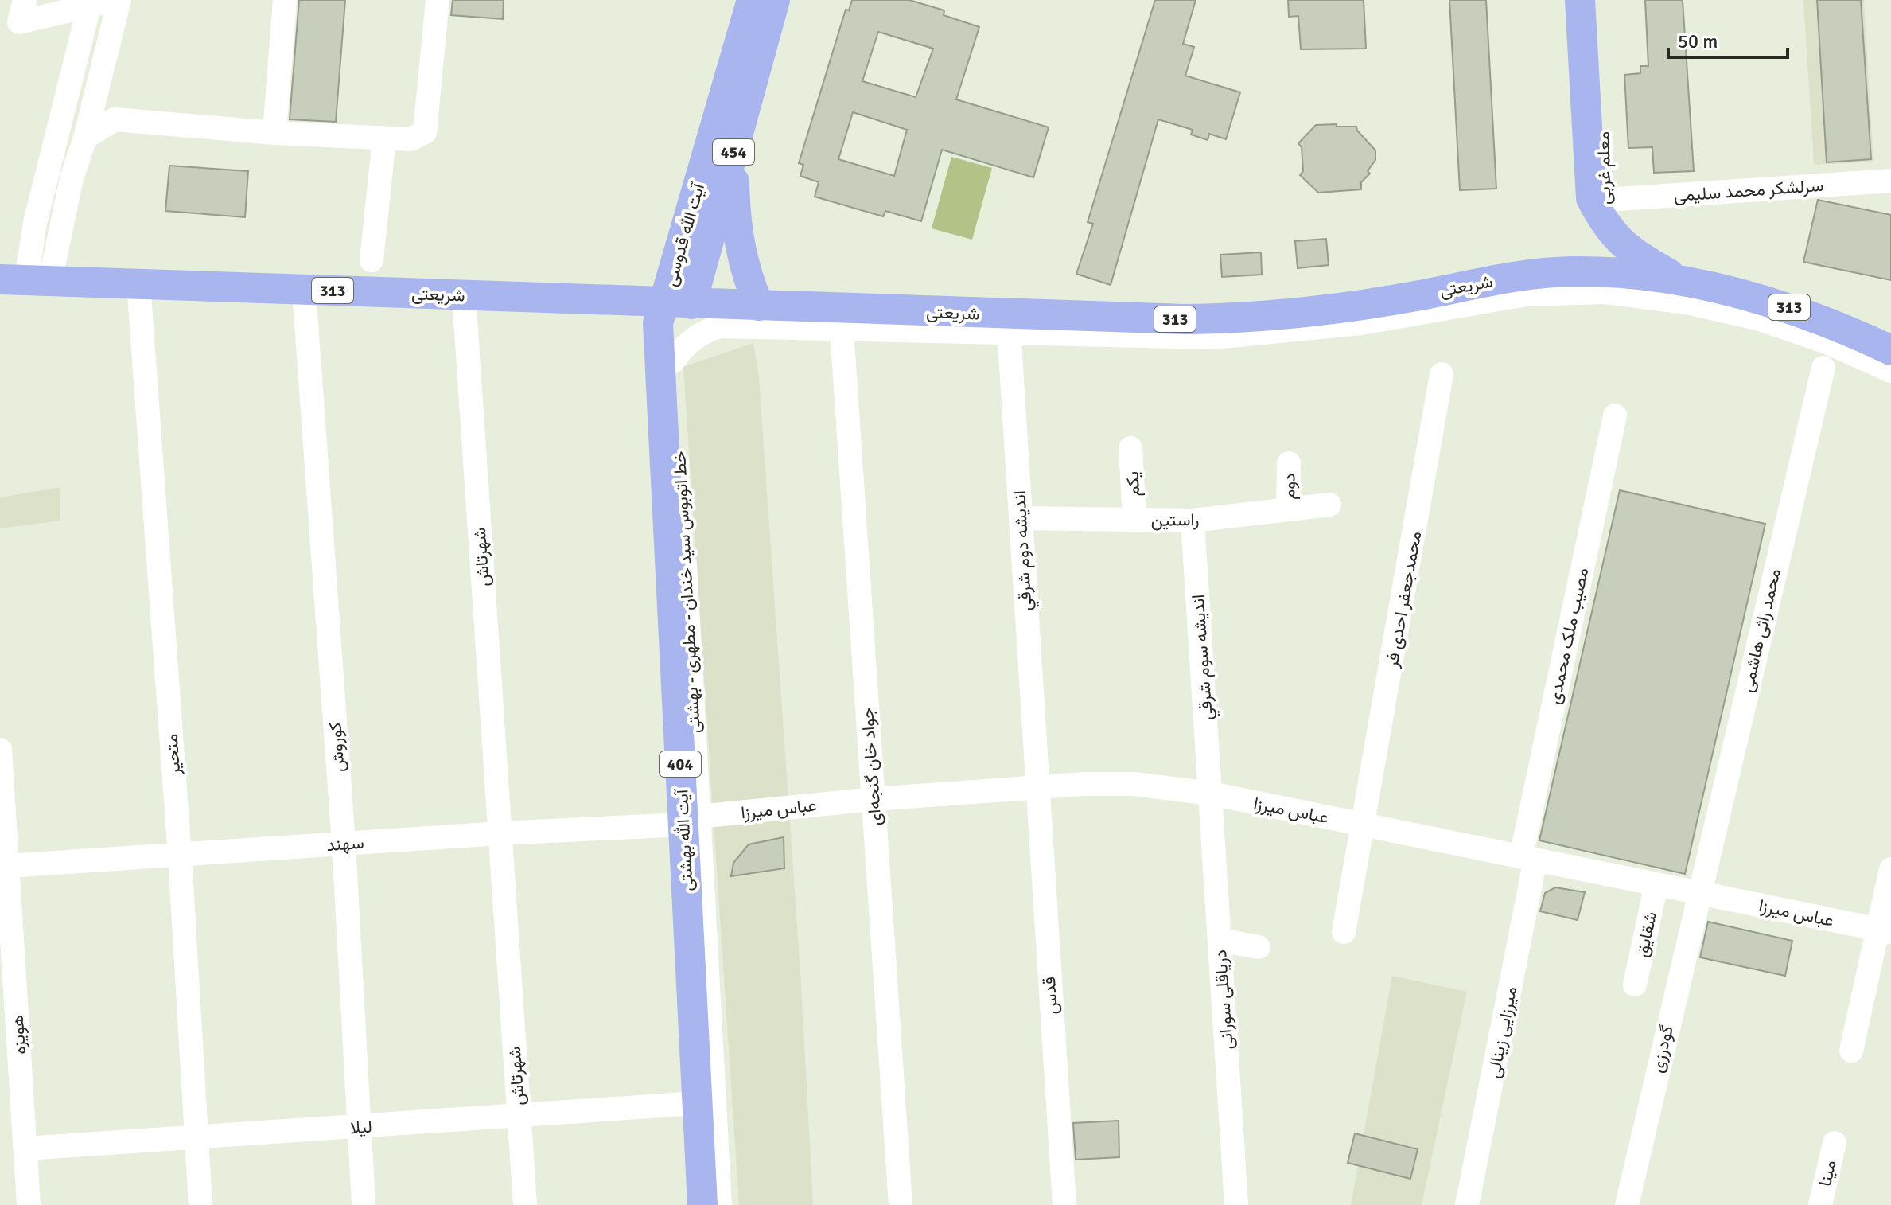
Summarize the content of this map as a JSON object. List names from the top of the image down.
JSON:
{
  "streets": {
    "main road": [
      "454",
      "معلم غربی",
      "آیت الله قدوسی",
      "شریعتی",
      "313",
      "404",
      "آیت الله بهشتی"
    ],
    "street": [
      "سرلشکر محمد سلیمی",
      "یکم",
      "دوم",
      "راستین",
      "انديشه دوم شرقي",
      "شهرتاش",
      "خط اتوبوس سید خندان - مطهری - بهشتی",
      "محمدجعفر احدی فر",
      "محمد راثی هاشمی",
      "مصیب ملک محمدی",
      "اندیشه سوم شرقي",
      "کوروش",
      "متحیر",
      "جواد خان گنجه‌ای",
      "عباس میرزا",
      "سهند",
      "شقایق",
      "قدس",
      "دریاقلی سورانی",
      "میرزایی زینالی",
      "هویزه",
      "گودرزی",
      "لیلا",
      "مینا"
    ]
  },
  "crossings": [
    ["معلم غربی", "سرلشکر محمد سلیمی"],
    ["معلم غربی", "شریعتی"],
    ["آیت الله قدوسی", "شریعتی"],
    ["آیت الله قدوسی", "خط اتوبوس سید خندان - مطهری - بهشتی"],
    ["آیت الله قدوسی", "آیت الله بهشتی"],
    ["شریعتی", "انديشه دوم شرقي"],
    ["شریعتی", "شهرتاش"],
    ["شریعتی", "خط اتوبوس سید خندان - مطهری - بهشتی"],
    ["شریعتی", "کوروش"],
    ["شریعتی", "متحیر"],
    ["شریعتی", "جواد خان گنجه‌ای"],
    ["شریعتی", "آیت الله بهشتی"],
    ["یکم", "راستین"],
    ["دوم", "راستین"],
    ["راستین", "انديشه دوم شرقي"],
    ["راستین", "اندیشه سوم شرقي"],
    ["انديشه دوم شرقي", "عباس میرزا"],
    ["انديشه دوم شرقي", "قدس"],
    ["شهرتاش", "عباس میرزا"],
    ["شهرتاش", "سهند"],
    ["شهرتاش", "لیلا"],
    ["خط اتوبوس سید خندان - مطهری - بهشتی", "عباس میرزا"],
    ["خط اتوبوس سید خندان - مطهری - بهشتی", "آیت الله بهشتی"],
    ["محمدجعفر احدی فر", "عباس میرزا"],
    ["محمد راثی هاشمی", "عباس میرزا"],
    ["محمد راثی هاشمی", "گودرزی"],
    ["مصیب ملک محمدی", "عباس میرزا"],
    ["مصیب ملک محمدی", "میرزایی زینالی"],
    ["اندیشه سوم شرقي", "عباس میرزا"],
    ["اندیشه سوم شرقي", "دریاقلی سورانی"],
    ["کوروش", "سهند"],
    ["کوروش", "لیلا"],
    ["متحیر", "سهند"],
    ["متحیر", "لیلا"],
    ["جواد خان گنجه‌ای", "عباس میرزا"],
    ["عباس میرزا", "آیت الله بهشتی"],
    ["عباس میرزا", "سهند"],
    ["عباس میرزا", "شقایق"],
    ["عباس میرزا", "قدس"],
    ["عباس میرزا", "دریاقلی سورانی"],
    ["عباس میرزا", "میرزایی زینالی"],
    ["عباس میرزا", "گودرزی"],
    ["آیت الله بهشتی", "لیلا"],
    ["سهند", "هویزه"],
    ["هویزه", "لیلا"]
  ],
  "scale_bar": "50 m"
}
